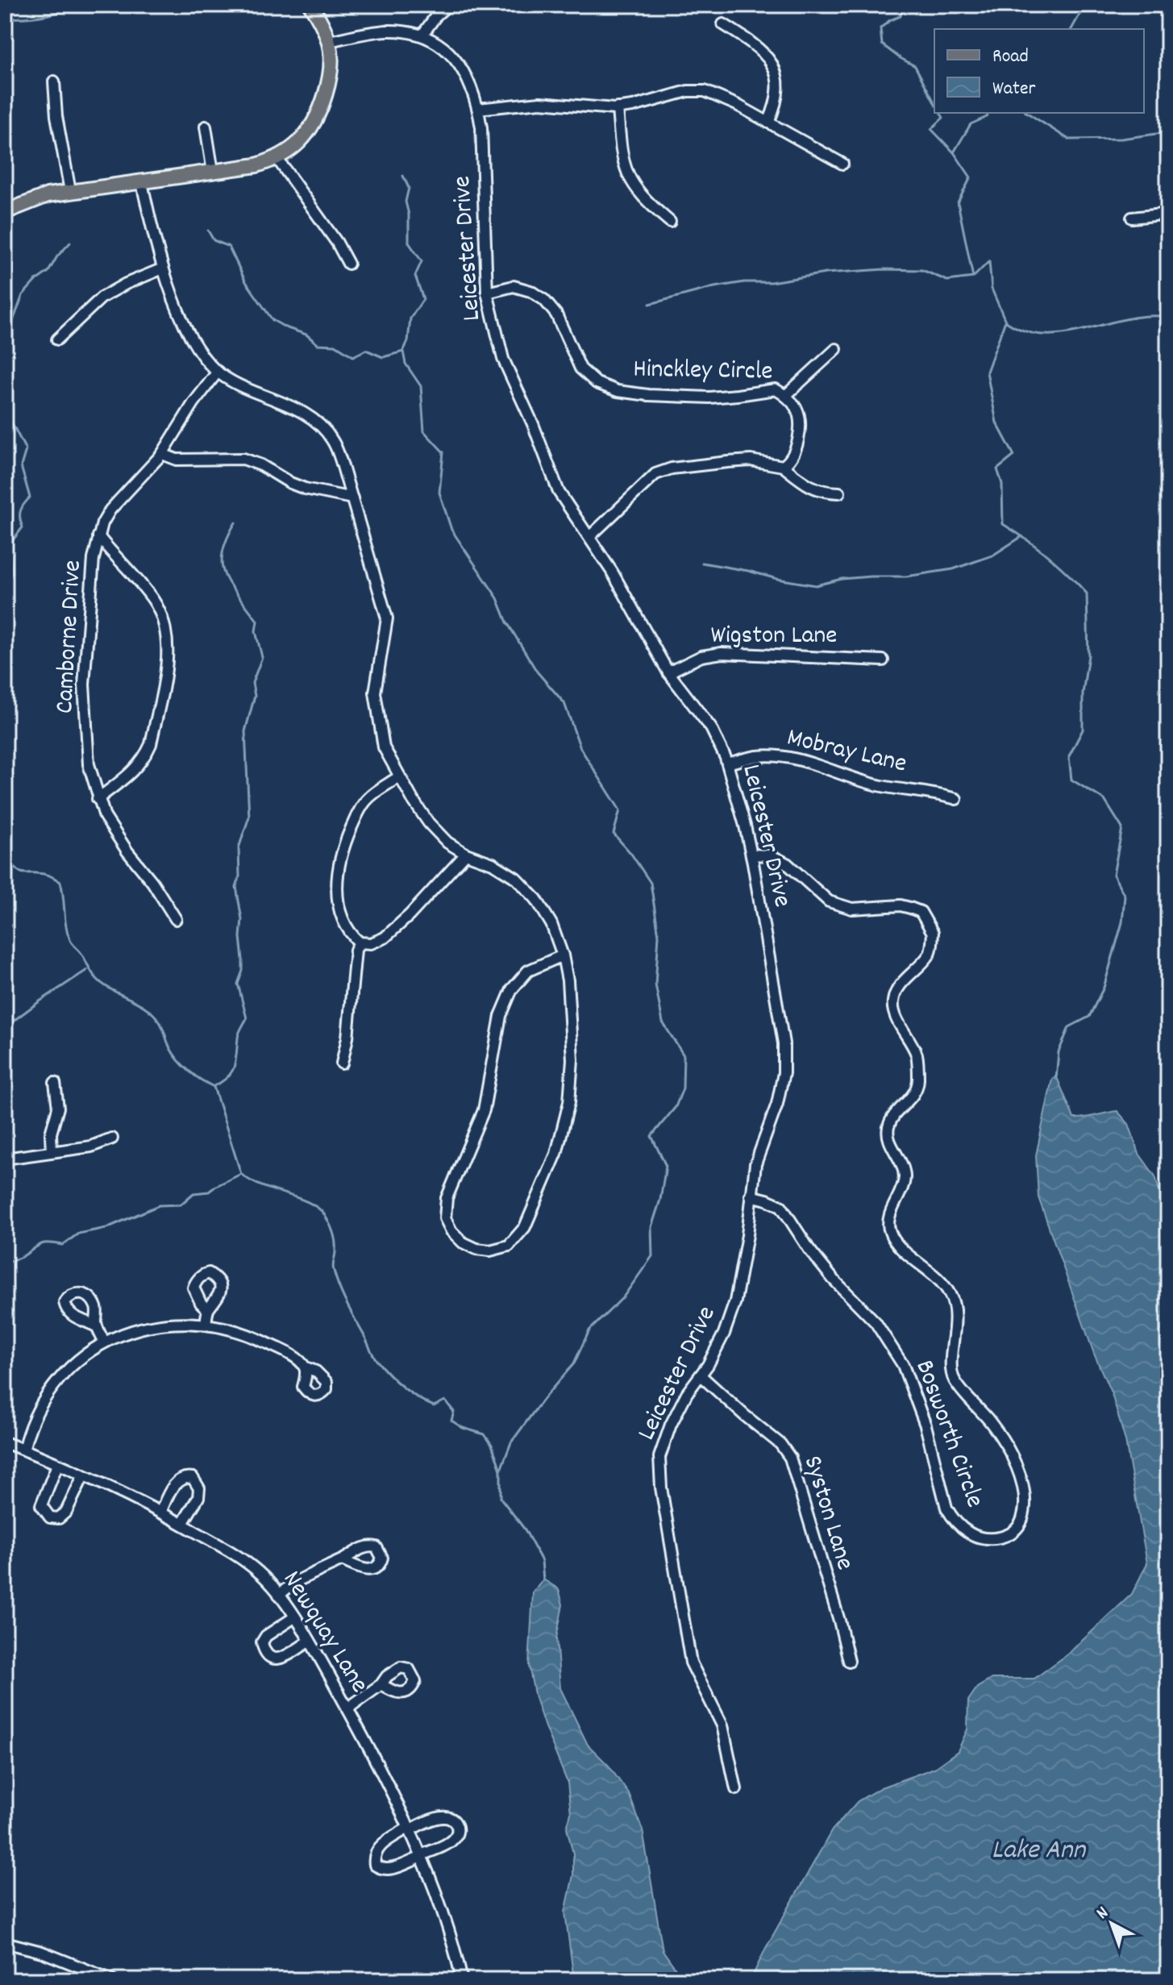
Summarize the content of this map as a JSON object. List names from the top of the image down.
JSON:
{
  "streets": {
    "street": [
      "Leicester Drive",
      "Hinckley Circle",
      "Camborne Drive",
      "Wigston Lane",
      "Mobray Lane",
      "Bosworth Circle",
      "Syston Lane",
      "Newquay Lane"
    ]
  },
  "crossings": [
    ["Leicester Drive", "Hinckley Circle"],
    ["Leicester Drive", "Wigston Lane"],
    ["Leicester Drive", "Mobray Lane"],
    ["Leicester Drive", "Bosworth Circle"],
    ["Leicester Drive", "Syston Lane"]
  ],
  "water": ["Lake Ann"],
  "legend": ["Road", "Water"],
  "north": "top left"
}
